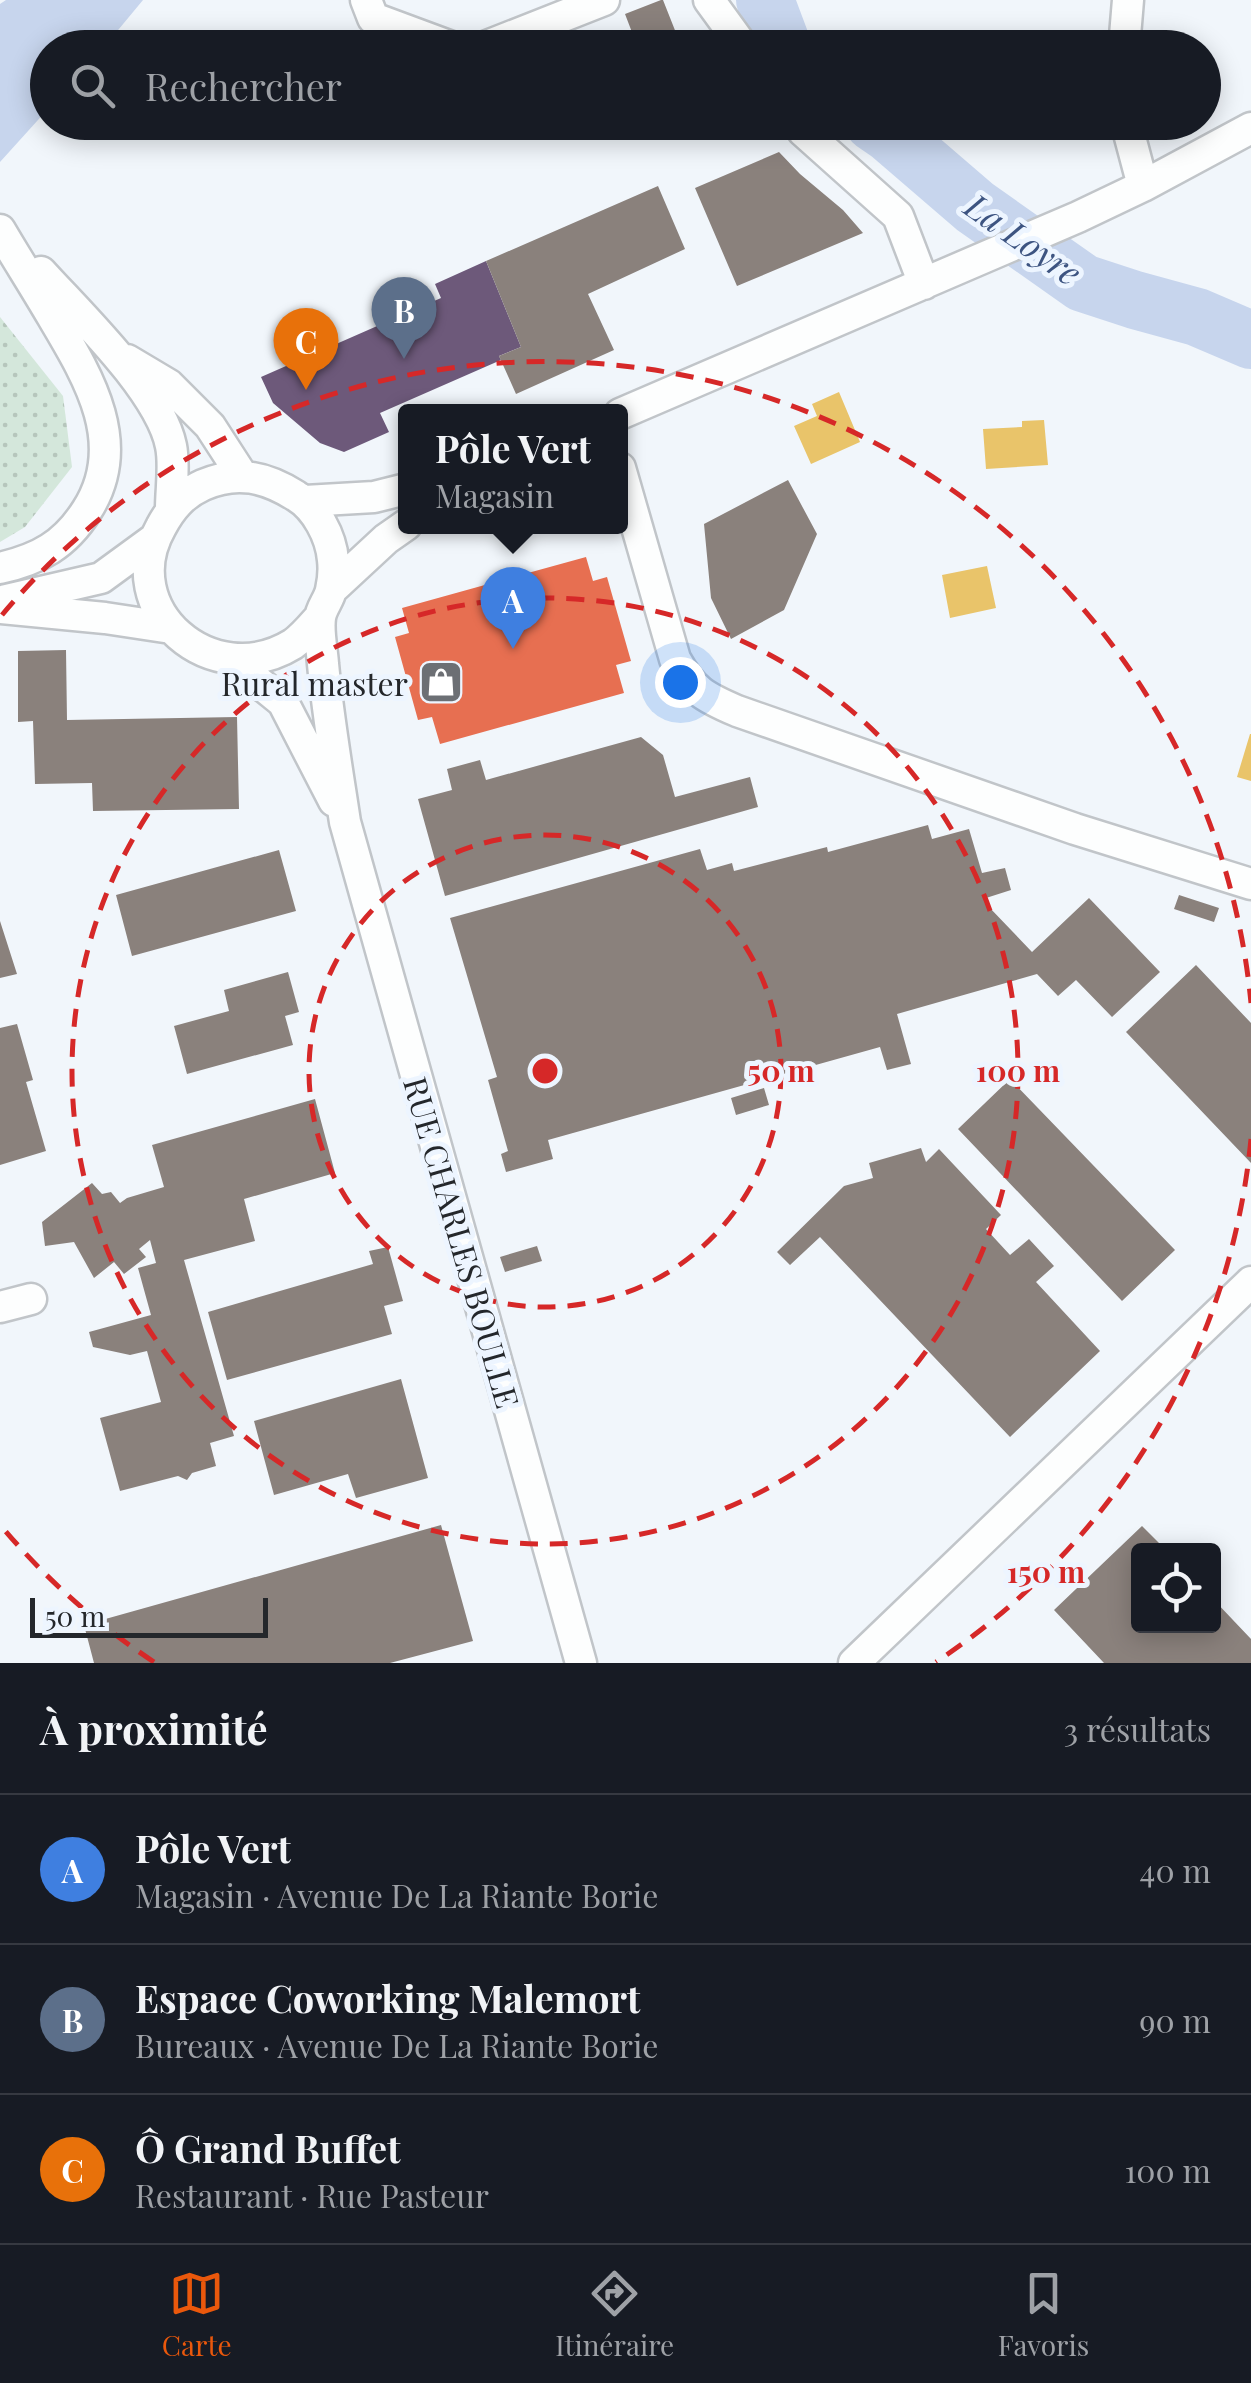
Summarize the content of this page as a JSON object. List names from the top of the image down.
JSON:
{
  "streets": {
    "street": ["RUE CHARLES BOULLE"]
  },
  "water": ["La Loyre"],
  "places": {
    "shop": ["Rural master"]
  },
  "scale_bar": "50 m",
  "page": {
    "search": "Rechercher",
    "pins": ["B", "C", "A"],
    "popup": ["Pôle Vert", "Magasin"],
    "scale": "50 m",
    "heading": ["À proximité", "3 résultats"],
    "list": [
      {
        "mark": "A",
        "name": "Pôle Vert",
        "note": "Magasin · Avenue De La Riante Borie",
        "value": "40 m"
      },
      {
        "mark": "B",
        "name": "Espace Coworking Malemort",
        "note": "Bureaux · Avenue De La Riante Borie",
        "value": "90 m"
      },
      {
        "mark": "C",
        "name": "Ô Grand Buffet",
        "note": "Restaurant · Rue Pasteur",
        "value": "100 m"
      }
    ],
    "nav": ["Carte", "Itinéraire", "Favoris"]
  },
  "rings": ["50 m", "100 m", "150 m"]
}
